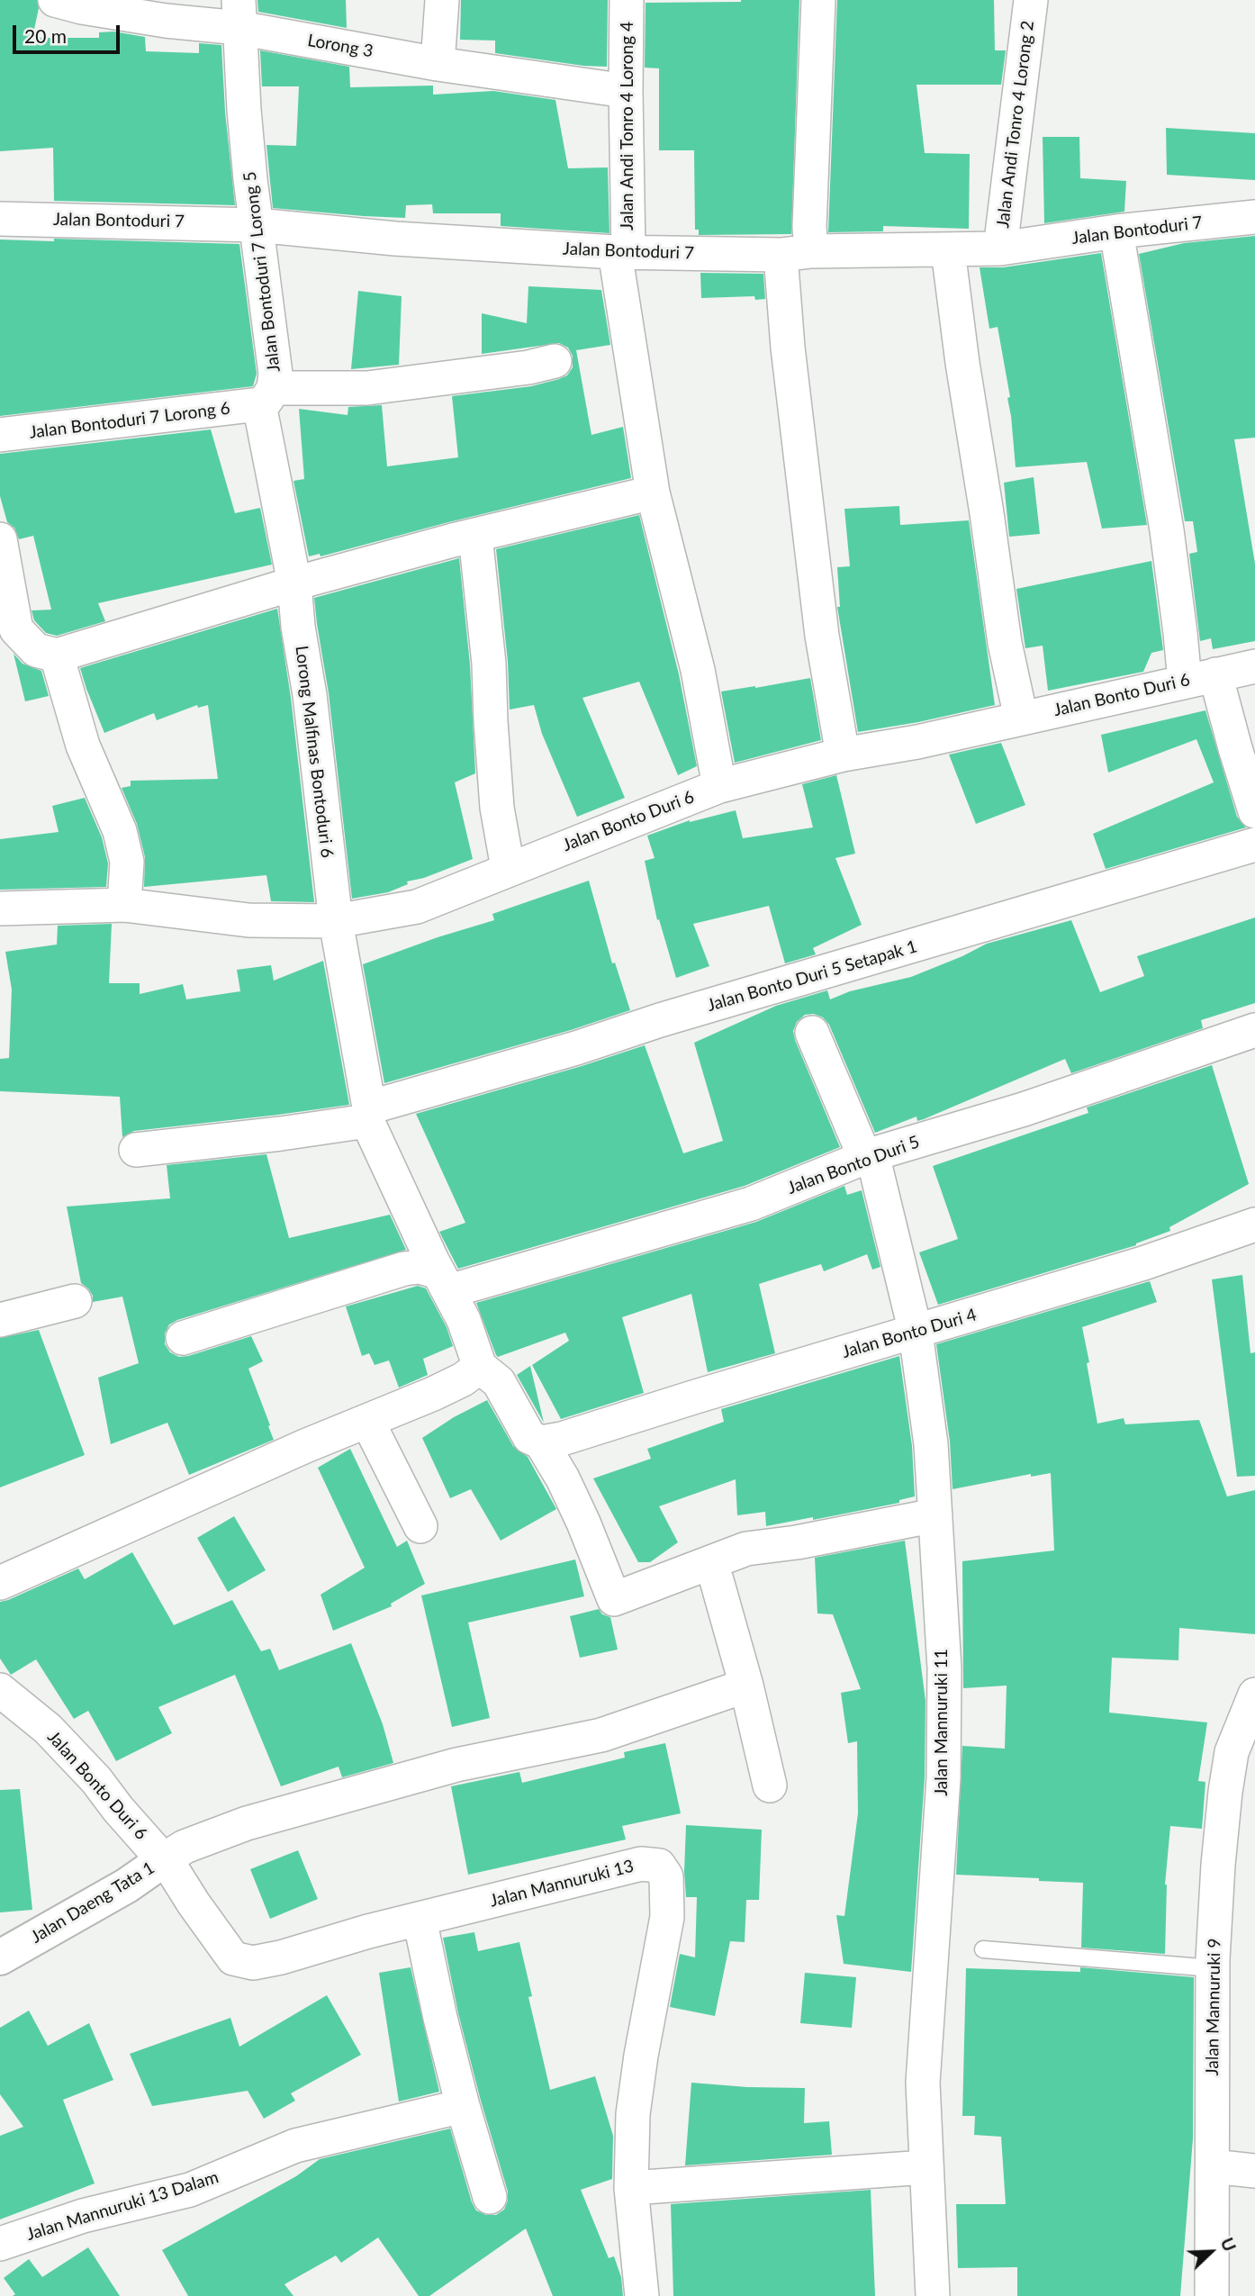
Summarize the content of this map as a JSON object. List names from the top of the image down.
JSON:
{
  "streets": {
    "street": [
      "Lorong 3",
      "Jalan Andi Tonro 4 Lorong 2",
      "Jalan Andi Tonro 4 Lorong 4",
      "Jalan Bontoduri 7",
      "Jalan Bontoduri 7 Lorong 5",
      "Jalan Bontoduri 7 Lorong 6",
      "Jalan Bonto Duri 6",
      "Lorong Malfinas Bontoduri 6",
      "Jalan Bonto Duri 5 Setapak 1",
      "Jalan Bonto Duri 5",
      "Jalan Bonto Duri 4",
      "Jalan Mannuruki 11",
      "Jalan Mannuruki 13",
      "Jalan Daeng Tata 1",
      "Jalan Mannuruki 9",
      "Jalan Mannuruki 13 Dalam"
    ]
  },
  "crossings": [
    ["Lorong 3", "Jalan Andi Tonro 4 Lorong 4"],
    ["Lorong 3", "Jalan Bontoduri 7 Lorong 5"],
    ["Jalan Andi Tonro 4 Lorong 2", "Jalan Bontoduri 7"],
    ["Jalan Andi Tonro 4 Lorong 4", "Jalan Bontoduri 7"],
    ["Jalan Andi Tonro 4 Lorong 4", "Jalan Bonto Duri 6"],
    ["Jalan Bontoduri 7", "Jalan Bontoduri 7 Lorong 5"],
    ["Jalan Bontoduri 7 Lorong 5", "Jalan Bontoduri 7 Lorong 6"],
    ["Jalan Bontoduri 7 Lorong 5", "Lorong Malfinas Bontoduri 6"],
    ["Jalan Bonto Duri 6", "Lorong Malfinas Bontoduri 6"],
    ["Jalan Bonto Duri 6", "Jalan Mannuruki 13"],
    ["Jalan Bonto Duri 6", "Jalan Daeng Tata 1"],
    ["Lorong Malfinas Bontoduri 6", "Jalan Bonto Duri 5 Setapak 1"],
    ["Lorong Malfinas Bontoduri 6", "Jalan Bonto Duri 5"],
    ["Jalan Bonto Duri 5", "Jalan Mannuruki 11"],
    ["Jalan Bonto Duri 4", "Jalan Mannuruki 11"],
    ["Jalan Mannuruki 13", "Jalan Daeng Tata 1"]
  ],
  "scale_bar": "20 m",
  "north": "top right"
}
